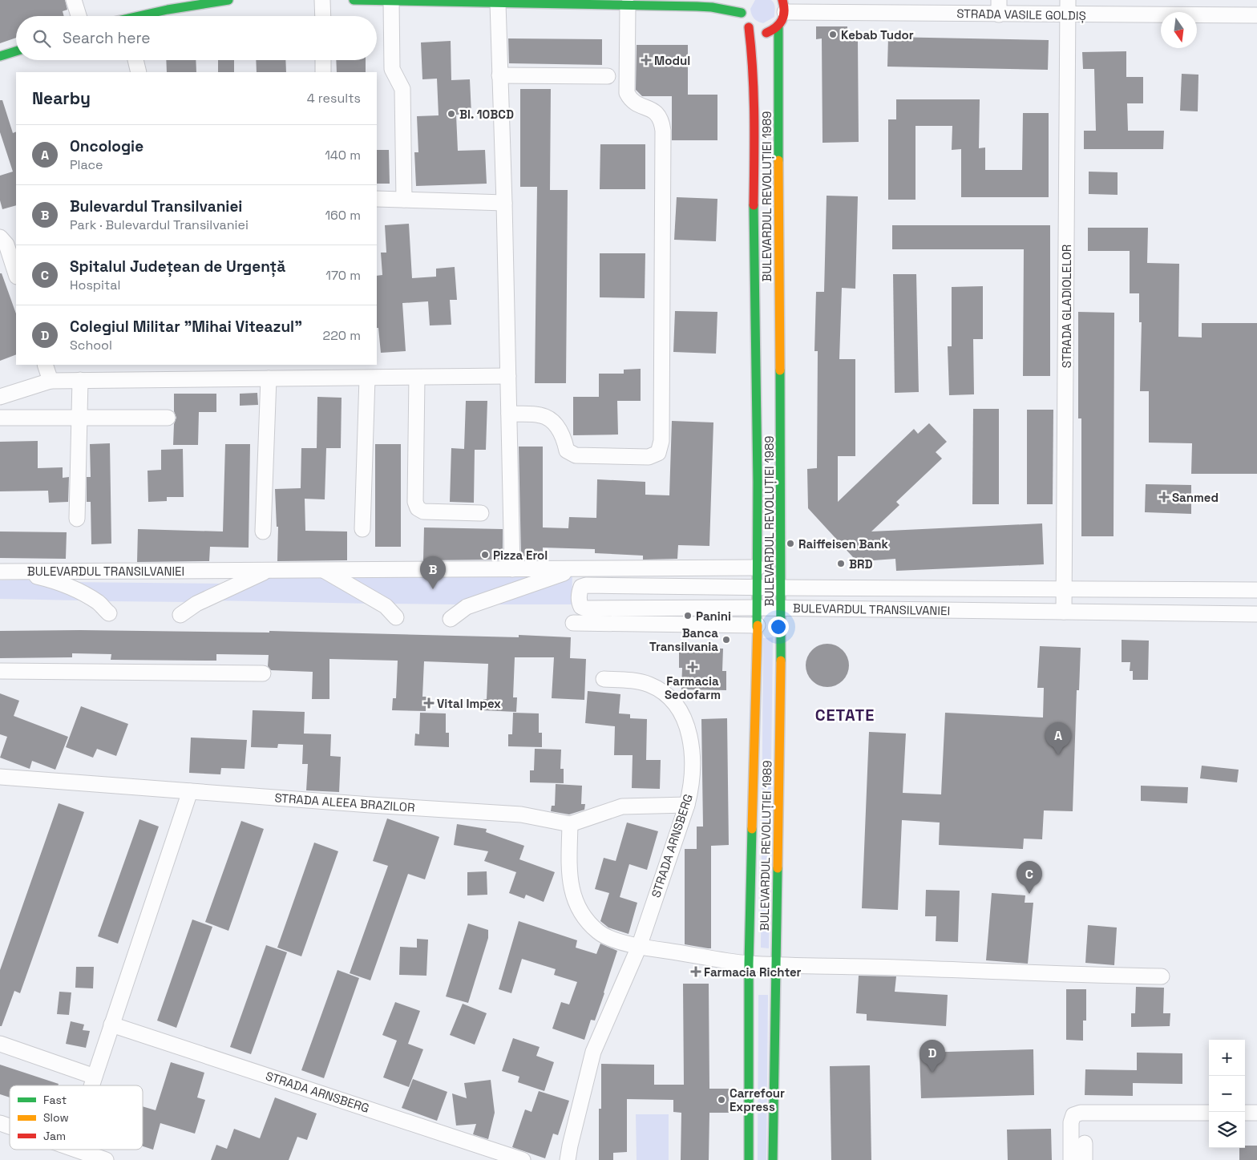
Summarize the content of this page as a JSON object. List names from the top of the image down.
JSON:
{
  "streets": {
    "main road": ["BULEVARDUL REVOLUȚIEI 1989"],
    "street": [
      "STRADA VASILE GOLDIȘ",
      "STRADA GLADIOLELOR",
      "BULEVARDUL TRANSILVANIEI",
      "STRADA ALEEA BRAZILOR",
      "STRADA ARNSBERG"
    ]
  },
  "crossings": [
    ["STRADA VASILE GOLDIȘ", "STRADA GLADIOLELOR"],
    ["BULEVARDUL REVOLUȚIEI 1989", "BULEVARDUL TRANSILVANIEI"],
    ["STRADA GLADIOLELOR", "BULEVARDUL TRANSILVANIEI"],
    ["STRADA ALEEA BRAZILOR", "STRADA ARNSBERG"]
  ],
  "districts": ["CETATE"],
  "places": {
    "other": [
      "Kebab Tudor",
      "Bl. 10BCD",
      "Raiffeisen Bank",
      "Pizza Erol",
      "BRD",
      "Panini",
      "Banca Transilvania",
      "Carrefour Express"
    ],
    "health": [
      "Modul",
      "Sanmed",
      "Farmacia Sedofarm",
      "Vital Impex",
      "Farmacia Richter"
    ]
  },
  "legend": ["Fast", "Slow", "Jam"],
  "north": "bottom",
  "page": {
    "search": "Search here",
    "heading": ["Nearby", "4 results"],
    "list": [
      {
        "mark": "A",
        "name": "Oncologie",
        "note": "Place",
        "value": "140 m"
      },
      {
        "mark": "B",
        "name": "Bulevardul Transilvaniei",
        "note": "Park · Bulevardul Transilvaniei",
        "value": "160 m"
      },
      {
        "mark": "C",
        "name": "Spitalul Județean de Urgență",
        "note": "Hospital",
        "value": "170 m"
      },
      {
        "mark": "D",
        "name": "Colegiul Militar \"Mihai Viteazul\"",
        "note": "School",
        "value": "220 m"
      }
    ],
    "pins": [
      "B",
      "A",
      "C",
      "D"
    ],
    "map_buttons": ["+", "−"]
  }
}
